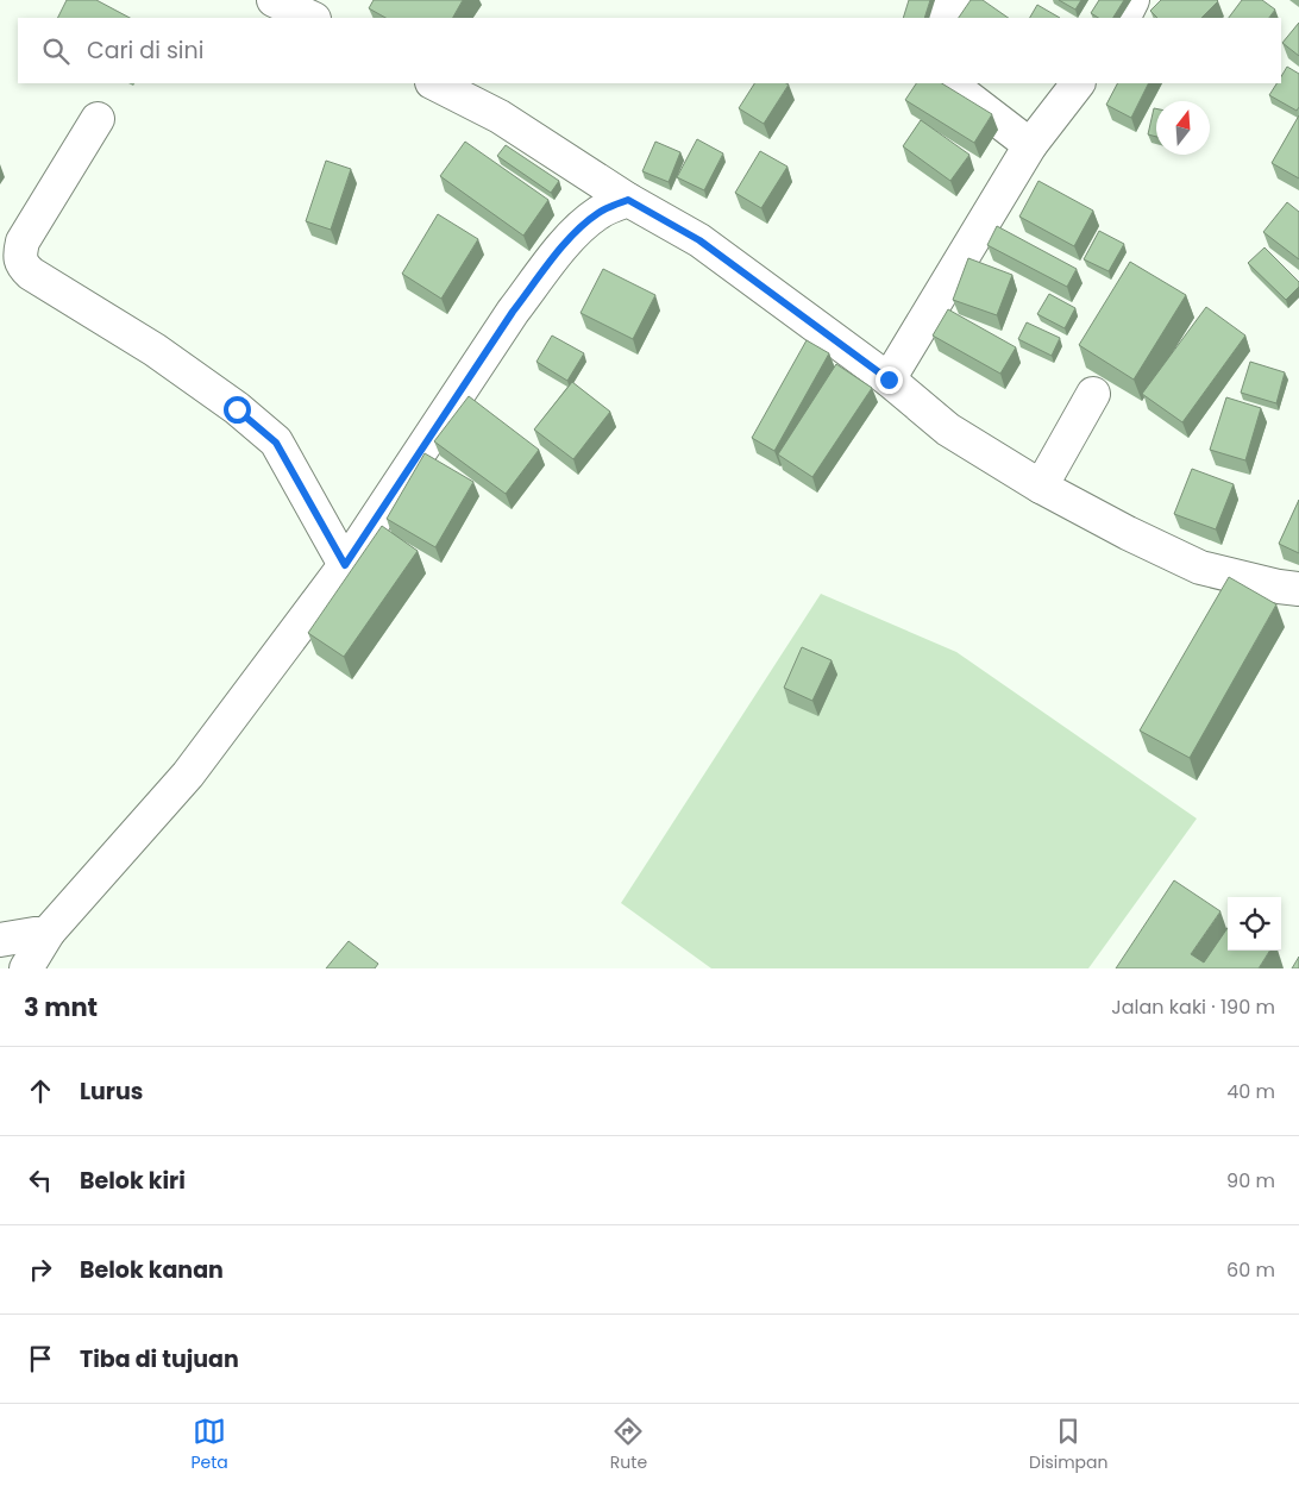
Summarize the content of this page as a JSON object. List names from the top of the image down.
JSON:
{
  "north": "top",
  "page": {
    "search": "Cari di sini",
    "heading": ["3 mnt", "Jalan kaki · 190 m"],
    "list": [
      ["Lurus", "40 m"],
      ["Belok kiri", "90 m"],
      ["Belok kanan", "60 m"],
      "Tiba di tujuan"
    ],
    "nav": ["Peta", "Rute", "Disimpan"]
  }
}
